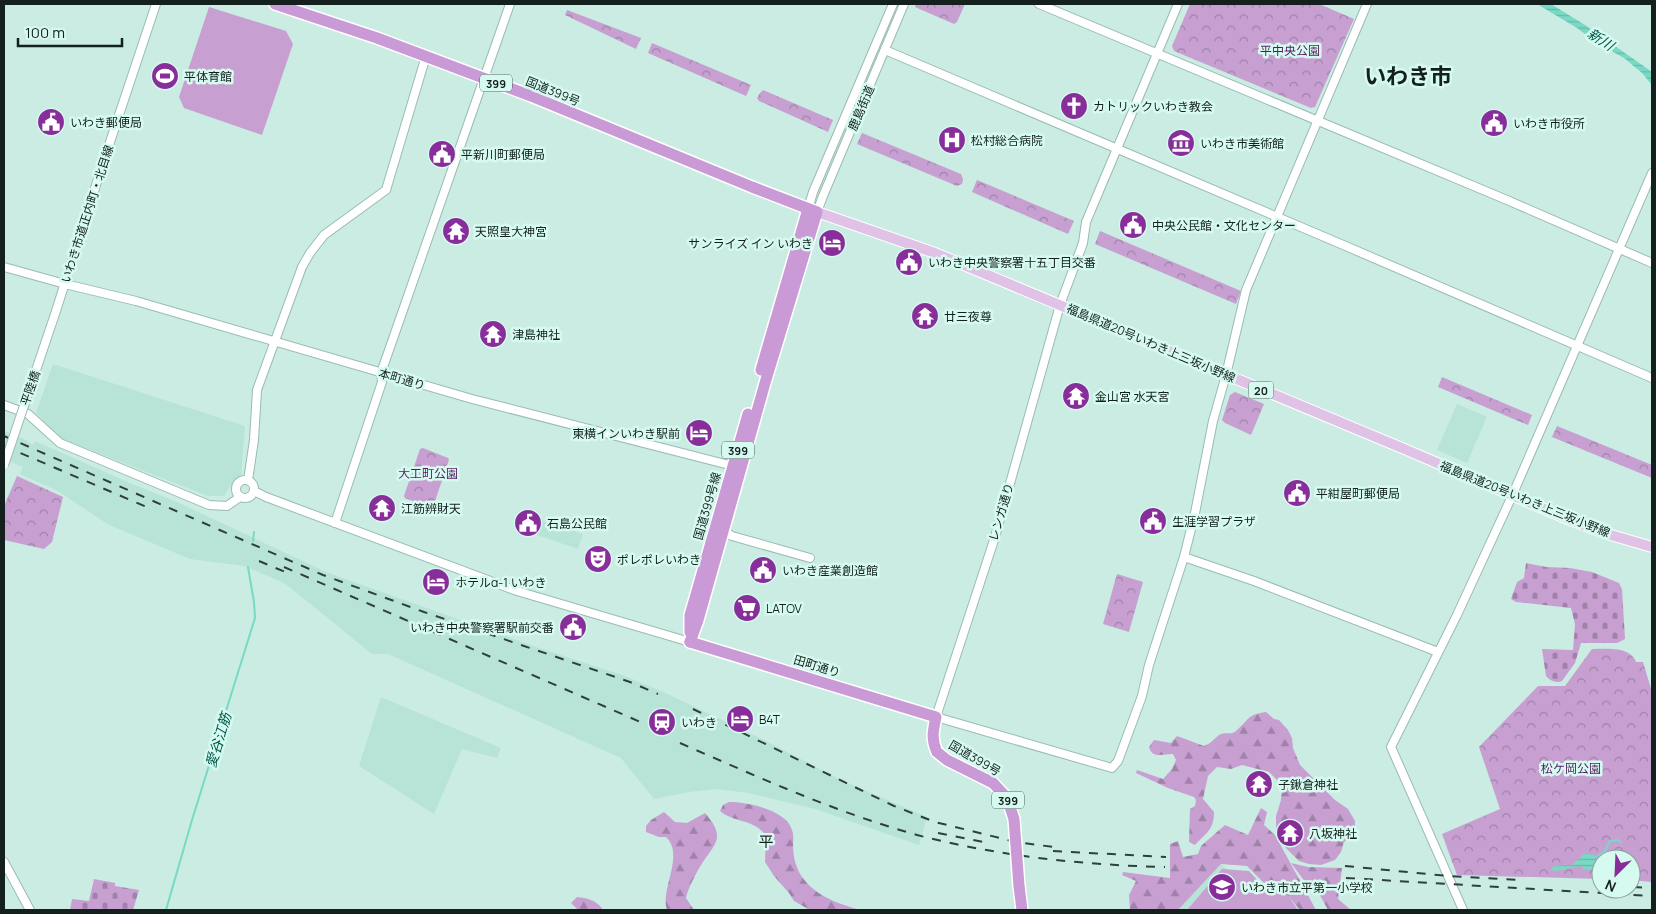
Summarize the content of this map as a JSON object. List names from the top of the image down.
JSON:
{
  "streets": {
    "highway": [
      "399",
      "国道399号",
      "国道399号線",
      "田町通り"
    ],
    "main road": ["福島県道20号いわき上三坂小野線", "20"],
    "street": [
      "鹿島街道",
      "いわき市道正内町・北目線",
      "本町通り",
      "平陸橋",
      "レンガ通り"
    ]
  },
  "crossings": [
    ["国道399号", "鹿島街道"],
    ["国道399号", "福島県道20号いわき上三坂小野線"],
    ["国道399号", "国道399号線"],
    ["国道399号", "レンガ通り"],
    ["国道399号", "田町通り"],
    ["鹿島街道", "福島県道20号いわき上三坂小野線"],
    ["鹿島街道", "国道399号線"],
    ["いわき市道正内町・北目線", "本町通り"],
    ["いわき市道正内町・北目線", "平陸橋"],
    ["福島県道20号いわき上三坂小野線", "国道399号線"],
    ["福島県道20号いわき上三坂小野線", "レンガ通り"],
    ["本町通り", "国道399号線"],
    ["国道399号線", "田町通り"],
    ["レンガ通り", "田町通り"]
  ],
  "districts": ["いわき市", "平"],
  "water": ["新川", "愛谷江筋"],
  "parks": ["平中央公園", "大工町公園", "松ケ岡公園"],
  "places": {
    "sports": ["平体育館"],
    "church": ["カトリックいわき教会"],
    "public building": [
      "いわき郵便局",
      "いわき市役所",
      "平新川町郵便局",
      "中央公民館・文化センター",
      "いわき中央警察署十五丁目交番",
      "平紺屋町郵便局",
      "生涯学習プラザ",
      "石島公民館",
      "いわき産業創造館",
      "いわき中央警察署駅前交番"
    ],
    "hospital": ["松村総合病院"],
    "museum": ["いわき市美術館"],
    "temple": [
      "天照皇大神宮",
      "廿三夜尊",
      "津島神社",
      "金山宮 水天宮",
      "江筋辨財天",
      "子鍬倉神社",
      "八坂神社"
    ],
    "hotel": [
      "サンライズ イン いわき",
      "東横インいわき駅前",
      "ホテルα-1 いわき",
      "B4T"
    ],
    "theatre": ["ポレポレいわき"],
    "supermarket": ["LATOV"],
    "station": ["いわき"],
    "school or university": ["いわき市立平第一小学校"]
  },
  "scale_bar": "100 m",
  "north": "bottom left"
}
